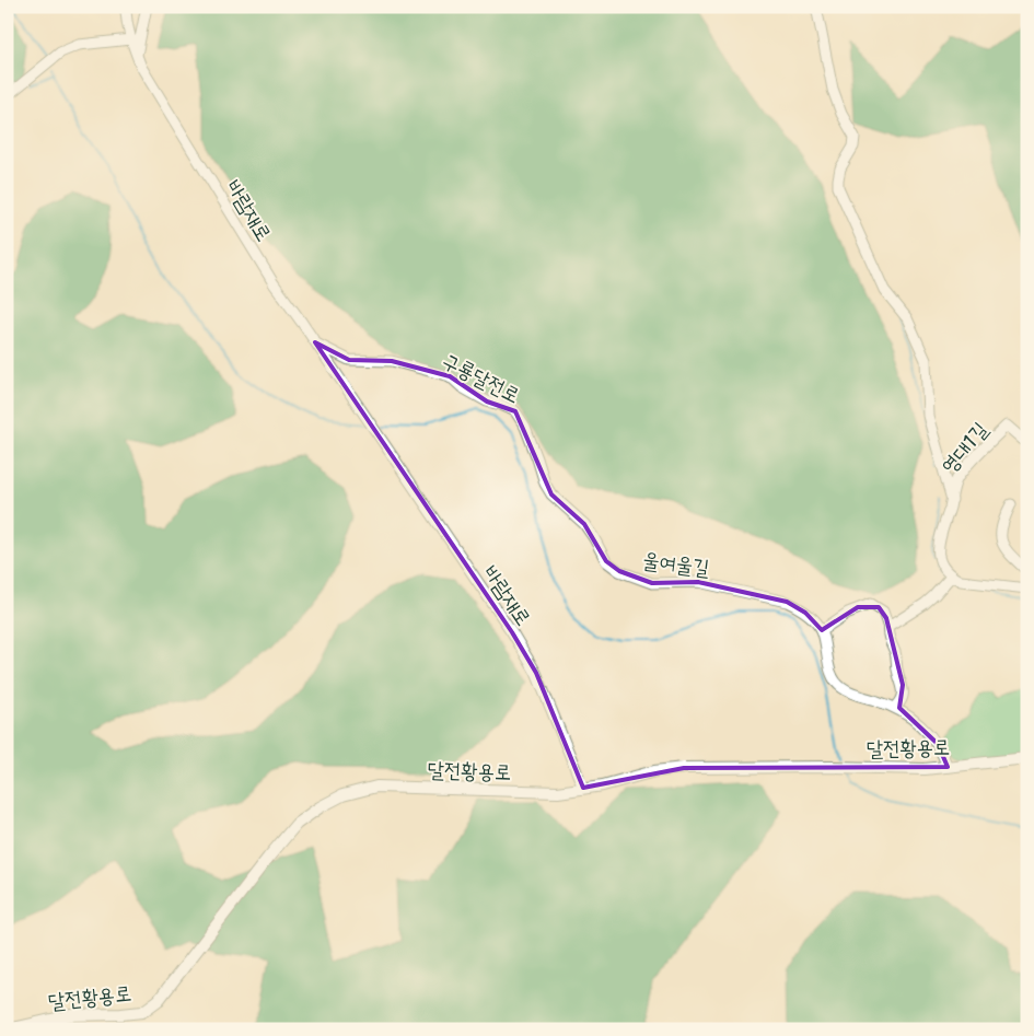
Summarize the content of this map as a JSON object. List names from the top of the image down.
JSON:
{
  "streets": {
    "main road": ["달전황용로"],
    "street": [
      "바람재로",
      "구룡달전로",
      "영대1길",
      "울여울길"
    ]
  },
  "crossings": [
    ["바람재로", "구룡달전로"],
    ["바람재로", "달전황용로"],
    ["구룡달전로", "울여울길"]
  ]
}
